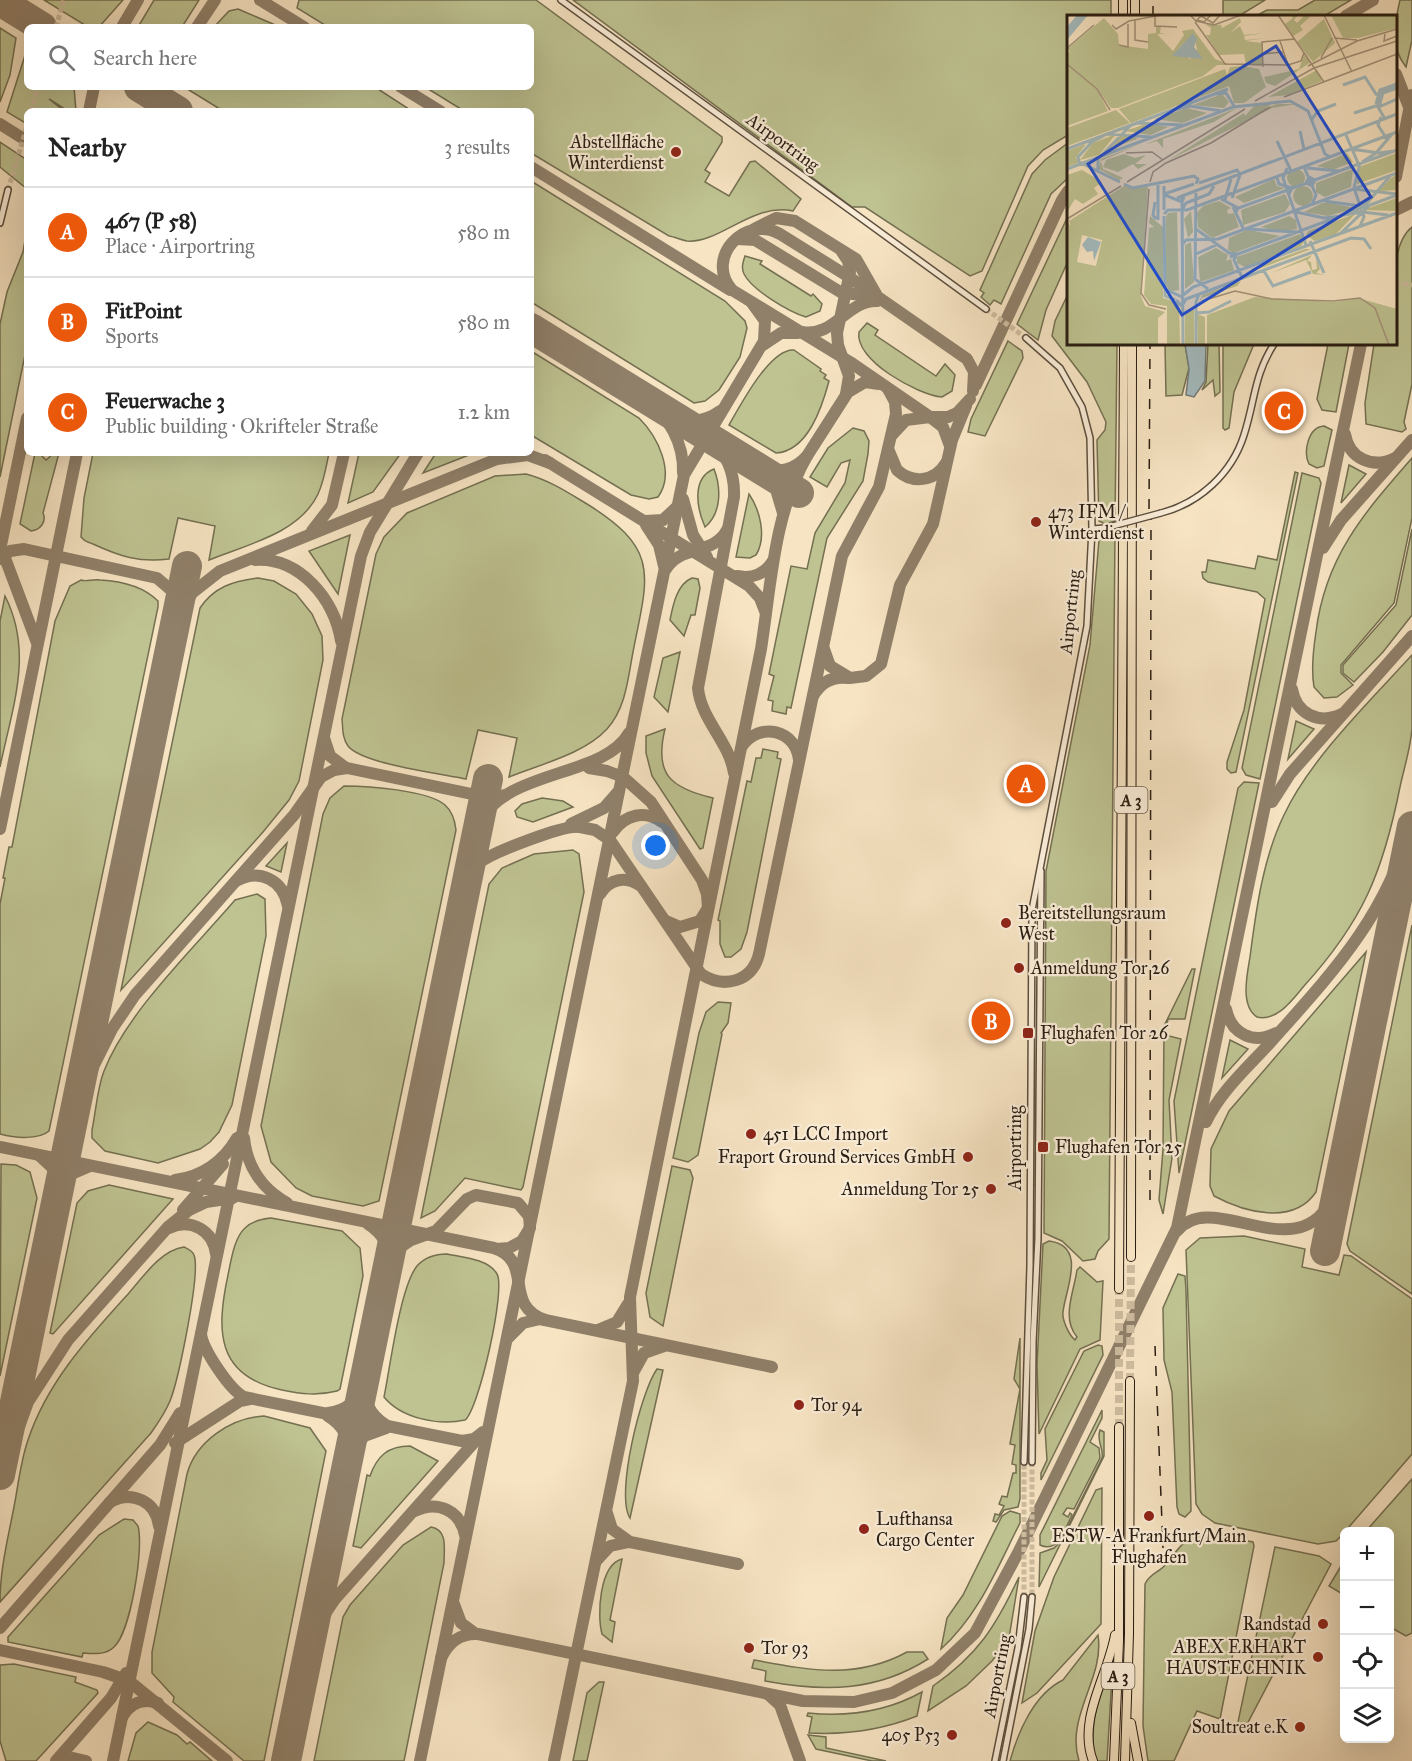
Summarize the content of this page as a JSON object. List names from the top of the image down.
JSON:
{
  "streets": {
    "highway": ["A 3"],
    "street": ["Airportring"]
  },
  "places": {
    "other": [
      "Abstellfläche Winterdienst",
      "473 IFM / Winterdienst",
      "Bereitstellungsraum West",
      "Anmeldung Tor 26",
      "451 LCC Import",
      "Fraport Ground Services GmbH",
      "Anmeldung Tor 25",
      "Tor 94",
      "ESTW-A Frankfurt/Main Flughafen",
      "Lufthansa Cargo Center",
      "Randstad",
      "Tor 93",
      "ABEX ERHART HAUSTECHNIK",
      "Soultreat e.K",
      "405 P53"
    ],
    "transit": ["Flughafen Tor 26", "Flughafen Tor 25"]
  },
  "page": {
    "search": "Search here",
    "heading": ["Nearby", "3 results"],
    "list": [
      {
        "mark": "A",
        "name": "467 (P 58)",
        "note": "Place · Airportring",
        "value": "580 m"
      },
      {
        "mark": "B",
        "name": "FitPoint",
        "note": "Sports",
        "value": "580 m"
      },
      {
        "mark": "C",
        "name": "Feuerwache 3",
        "note": "Public building · Okrifteler Straße",
        "value": "1.2 km"
      }
    ],
    "pins": ["C", "A", "B"],
    "map_buttons": ["+", "−"]
  }
}
